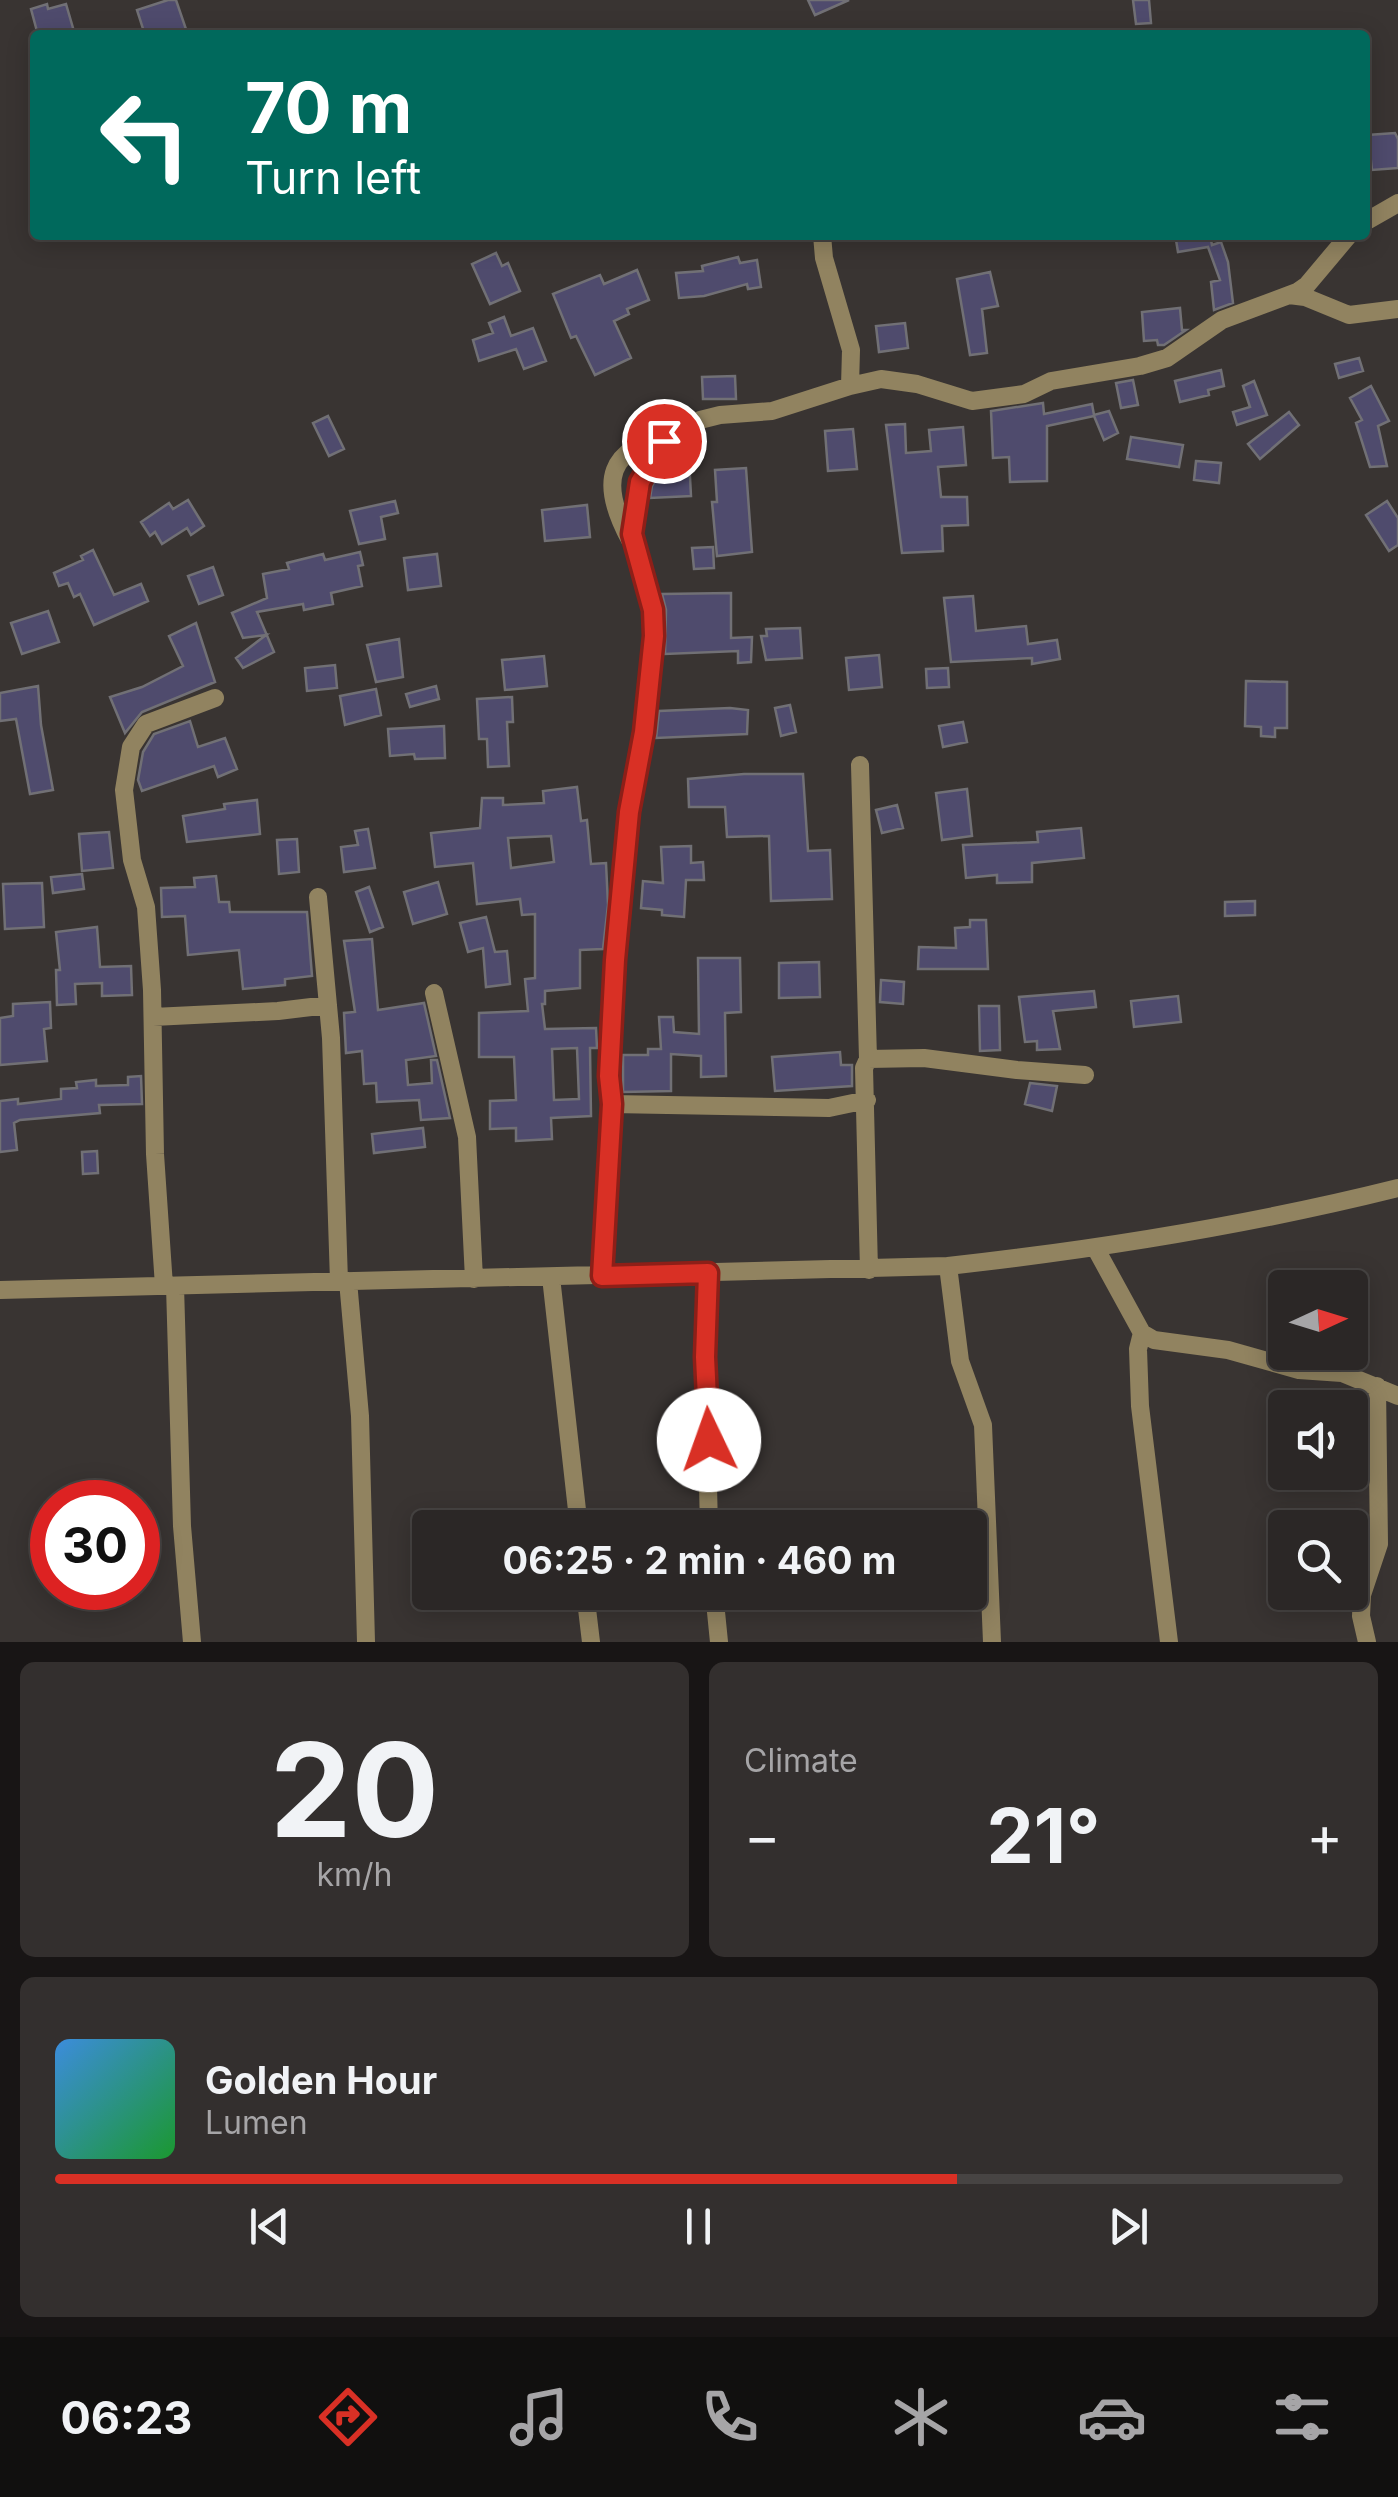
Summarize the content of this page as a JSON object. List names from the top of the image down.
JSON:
{
  "north": "right",
  "page": {
    "turn": ["70 m", "Turn left"],
    "limit": "30",
    "trip": "06:25 · 2 min · 460 m",
    "tile": [
      ["20", "km/h"],
      "Climate"
    ],
    "heat": ["−", "21°", "+"],
    "song": ["Golden Hour", "Lumen"],
    "tabs": "06:23"
  }
}
